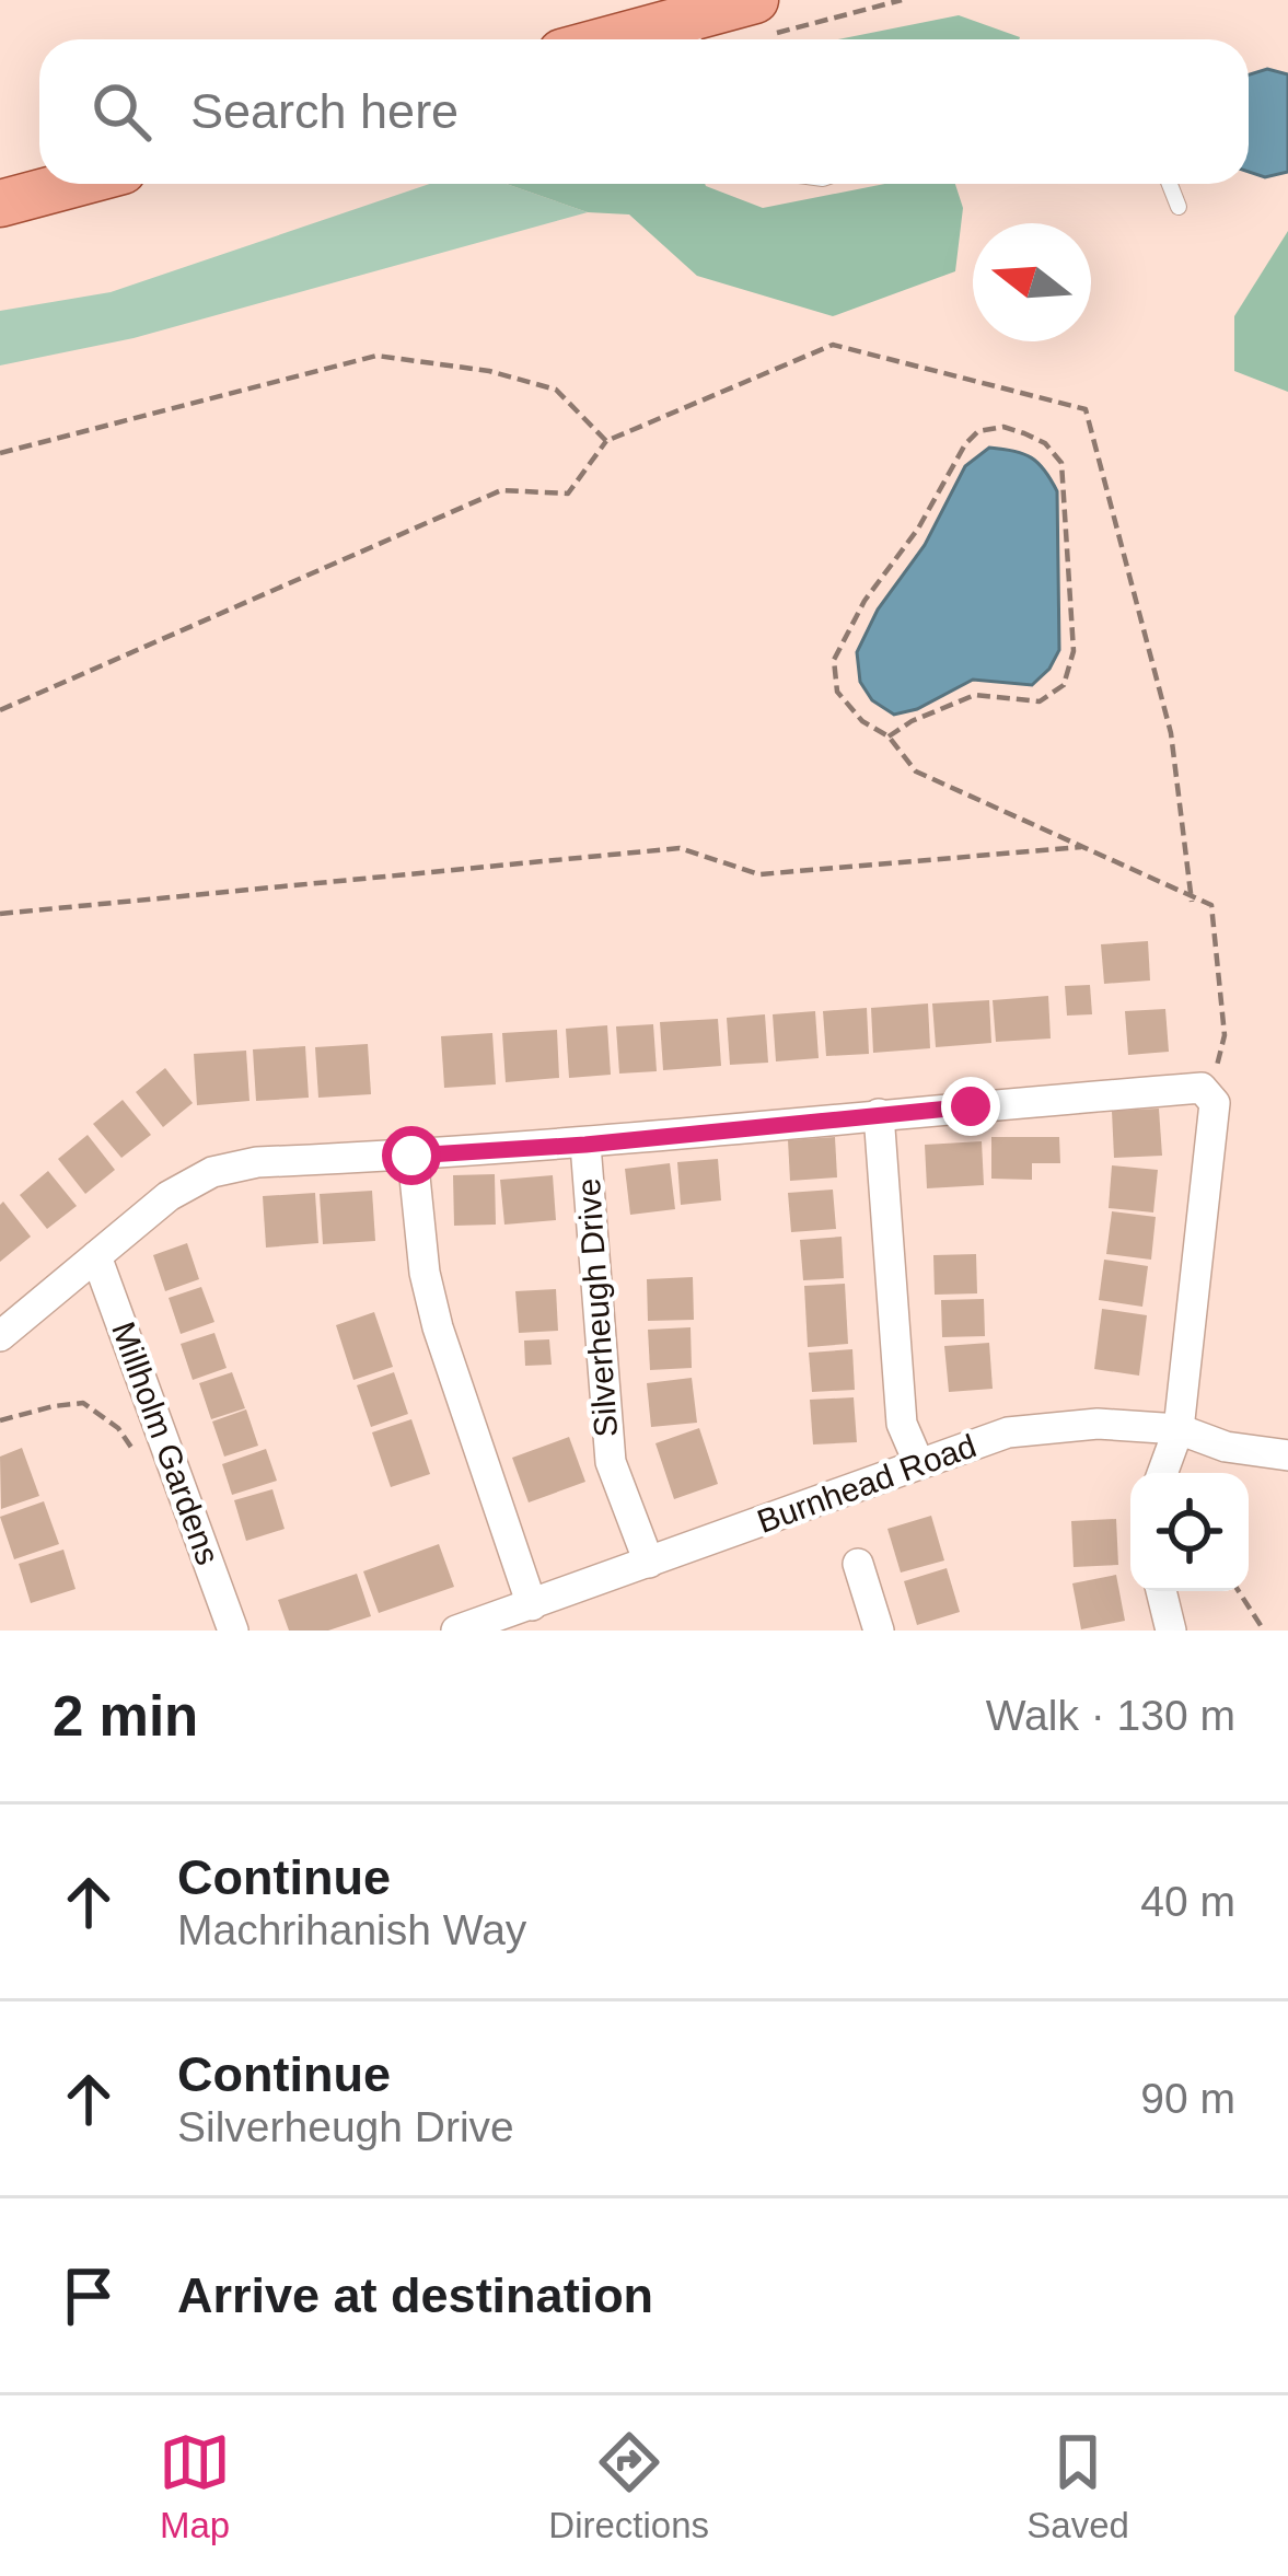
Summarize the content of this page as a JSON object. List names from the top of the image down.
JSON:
{
  "streets": {
    "street": ["Silverheugh Drive", "Millholm Gardens", "Burnhead Road"]
  },
  "crossings": [
    ["Silverheugh Drive", "Burnhead Road"]
  ],
  "north": "left",
  "page": {
    "search": "Search here",
    "heading": ["2 min", "Walk · 130 m"],
    "list": [
      ["Continue", "Machrihanish Way", "40 m"],
      ["Continue", "Silverheugh Drive", "90 m"],
      "Arrive at destination"
    ],
    "nav": ["Map", "Directions", "Saved"]
  }
}
